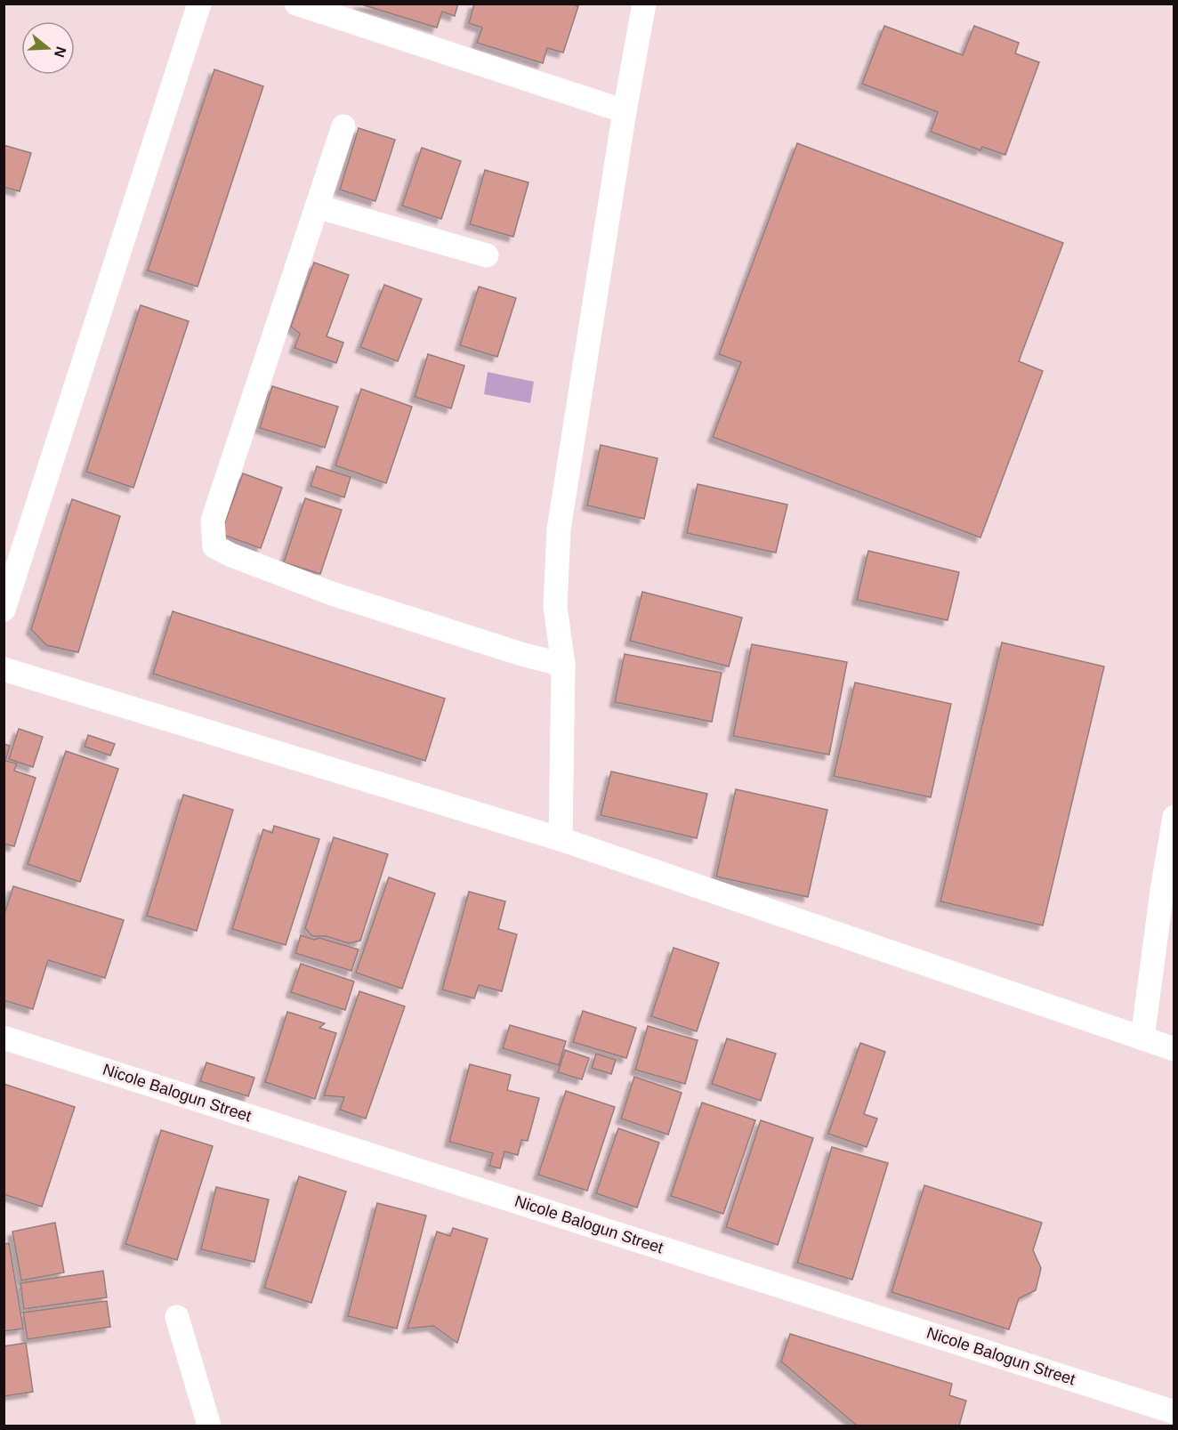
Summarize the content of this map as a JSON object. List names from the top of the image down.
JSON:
{
  "streets": {
    "street": ["Nicole Balogun Street"]
  },
  "north": "right"
}
